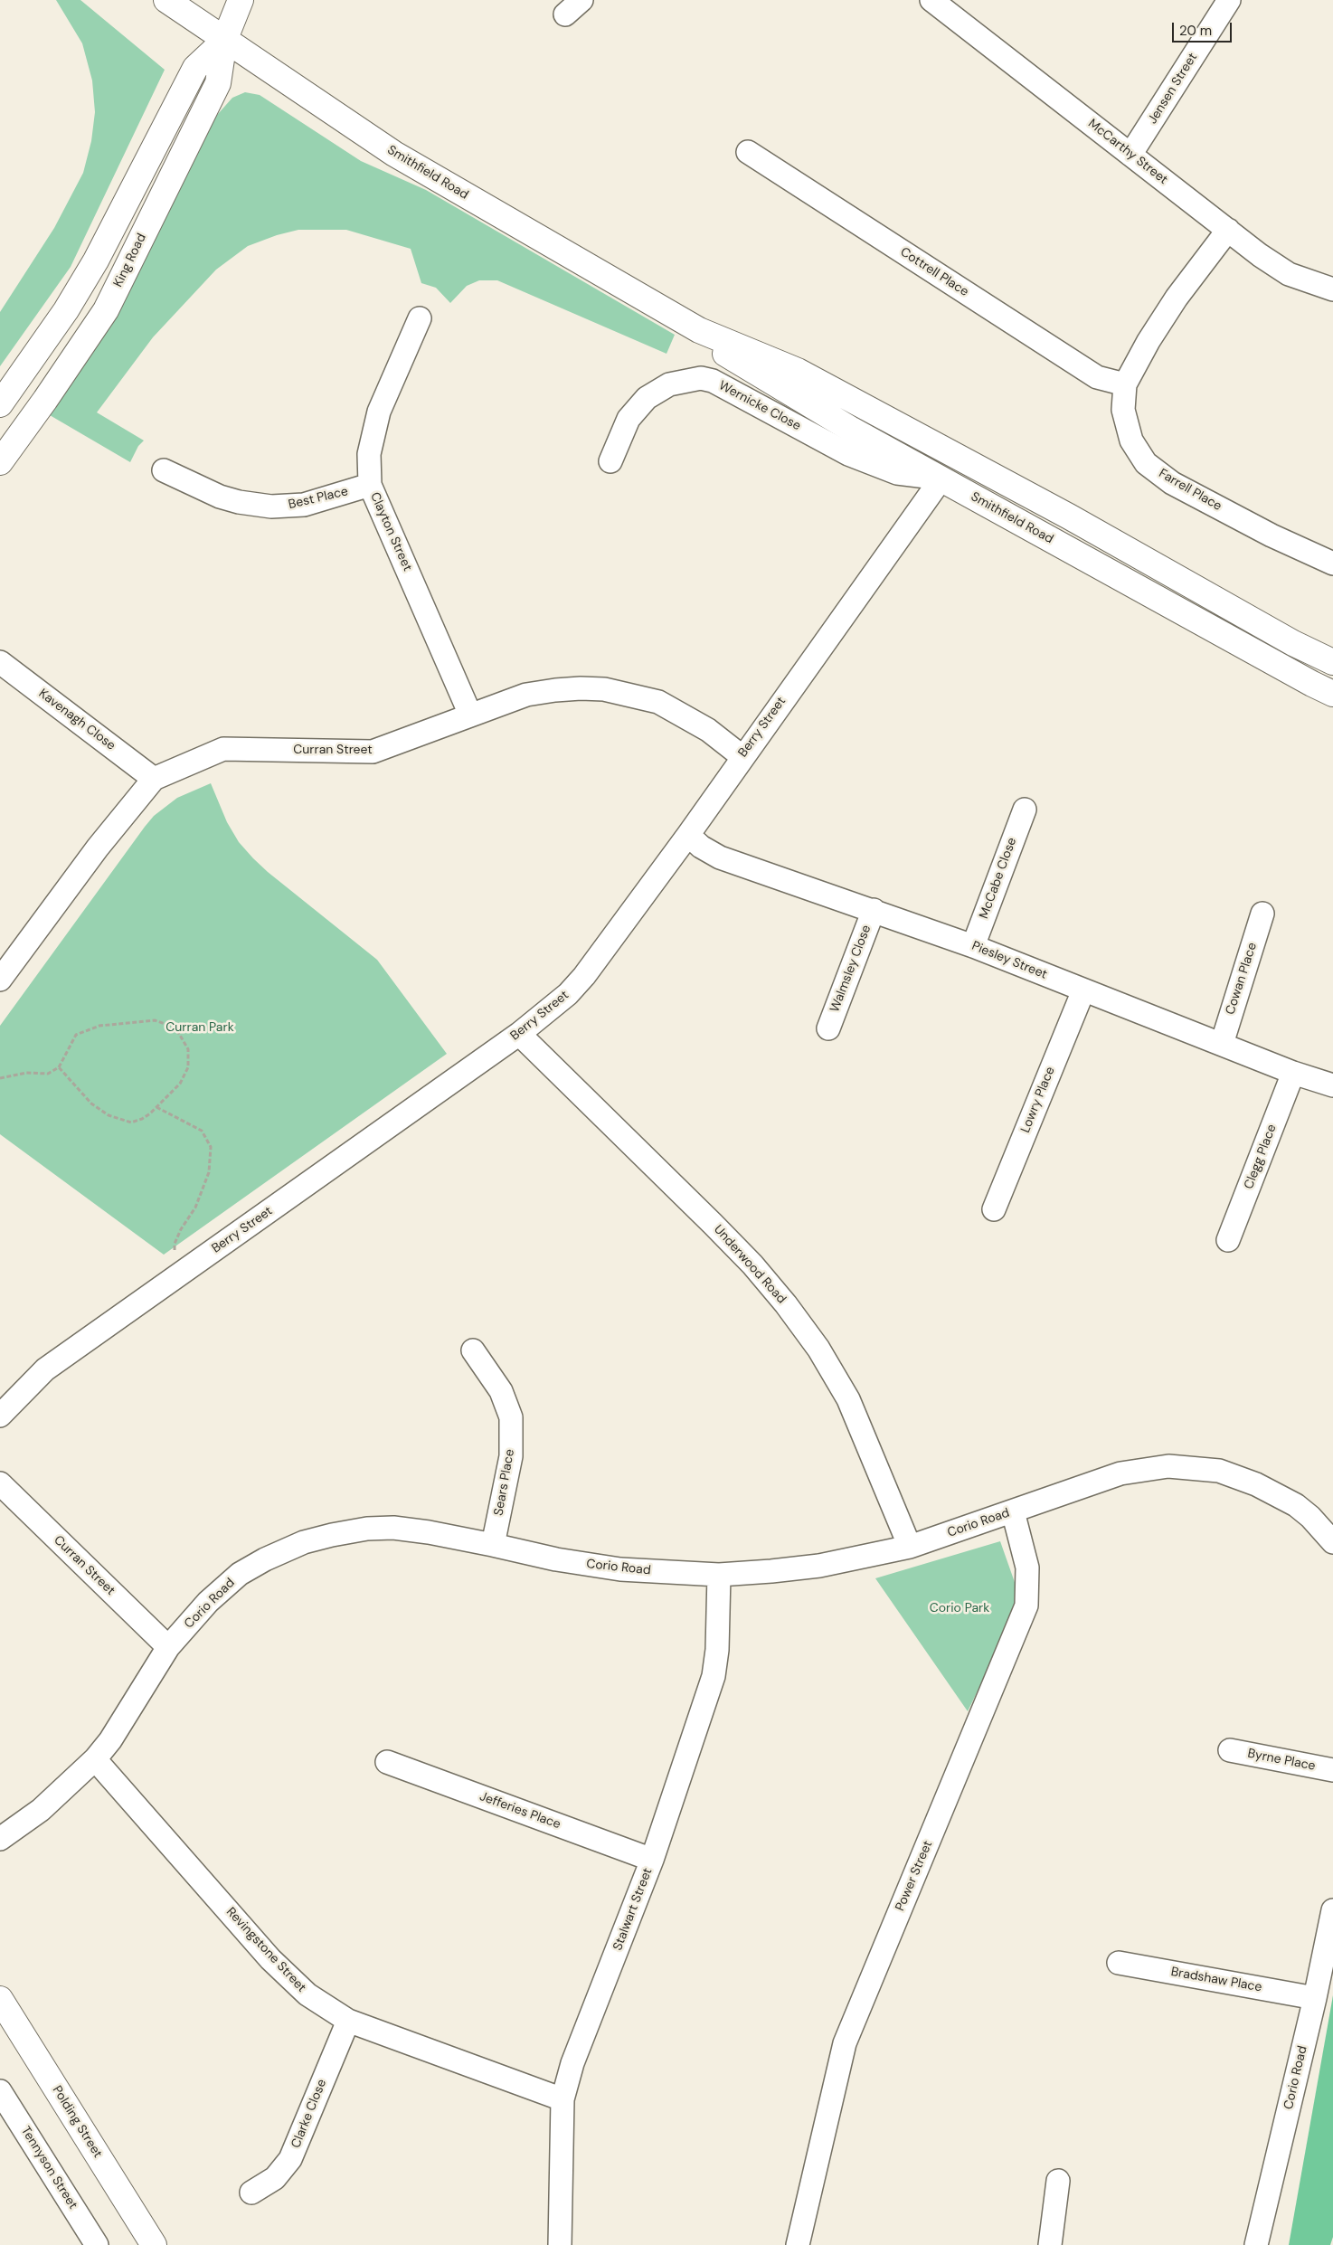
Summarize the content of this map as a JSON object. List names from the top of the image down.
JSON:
{
  "streets": {
    "main road": ["Smithfield Road", "King Road", "Polding Street"],
    "street": [
      "Jensen Street",
      "McCarthy Street",
      "Cottrell Place",
      "Wernicke Close",
      "Farrell Place",
      "Best Place",
      "Clayton Street",
      "Kavenagh Close",
      "Berry Street",
      "Curran Street",
      "McCabe Close",
      "Piesley Street",
      "Walmsley Close",
      "Cowan Place",
      "Lowry Place",
      "Clegg Place",
      "Underwood Road",
      "Sears Place",
      "Corio Road",
      "Byrne Place",
      "Jefferies Place",
      "Power Street",
      "Stalwart Street",
      "Revingstone Street",
      "Bradshaw Place",
      "Clarke Close",
      "Tennyson Street"
    ]
  },
  "crossings": [
    ["Jensen Street", "McCarthy Street"],
    ["McCarthy Street", "Farrell Place"],
    ["Smithfield Road", "King Road"],
    ["Smithfield Road", "Wernicke Close"],
    ["Smithfield Road", "Berry Street"],
    ["Cottrell Place", "Farrell Place"],
    ["Wernicke Close", "Berry Street"],
    ["Best Place", "Clayton Street"],
    ["Clayton Street", "Curran Street"],
    ["Kavenagh Close", "Curran Street"],
    ["Berry Street", "Curran Street"],
    ["Berry Street", "Piesley Street"],
    ["Berry Street", "Underwood Road"],
    ["Curran Street", "Corio Road"],
    ["McCabe Close", "Piesley Street"],
    ["Piesley Street", "Walmsley Close"],
    ["Piesley Street", "Cowan Place"],
    ["Piesley Street", "Lowry Place"],
    ["Piesley Street", "Clegg Place"],
    ["Underwood Road", "Corio Road"],
    ["Sears Place", "Corio Road"],
    ["Corio Road", "Power Street"],
    ["Corio Road", "Stalwart Street"],
    ["Corio Road", "Revingstone Street"],
    ["Corio Road", "Bradshaw Place"],
    ["Jefferies Place", "Stalwart Street"],
    ["Stalwart Street", "Revingstone Street"],
    ["Revingstone Street", "Clarke Close"]
  ],
  "parks": ["Curran Park", "Corio Park"],
  "scale_bar": "20 m"
}
